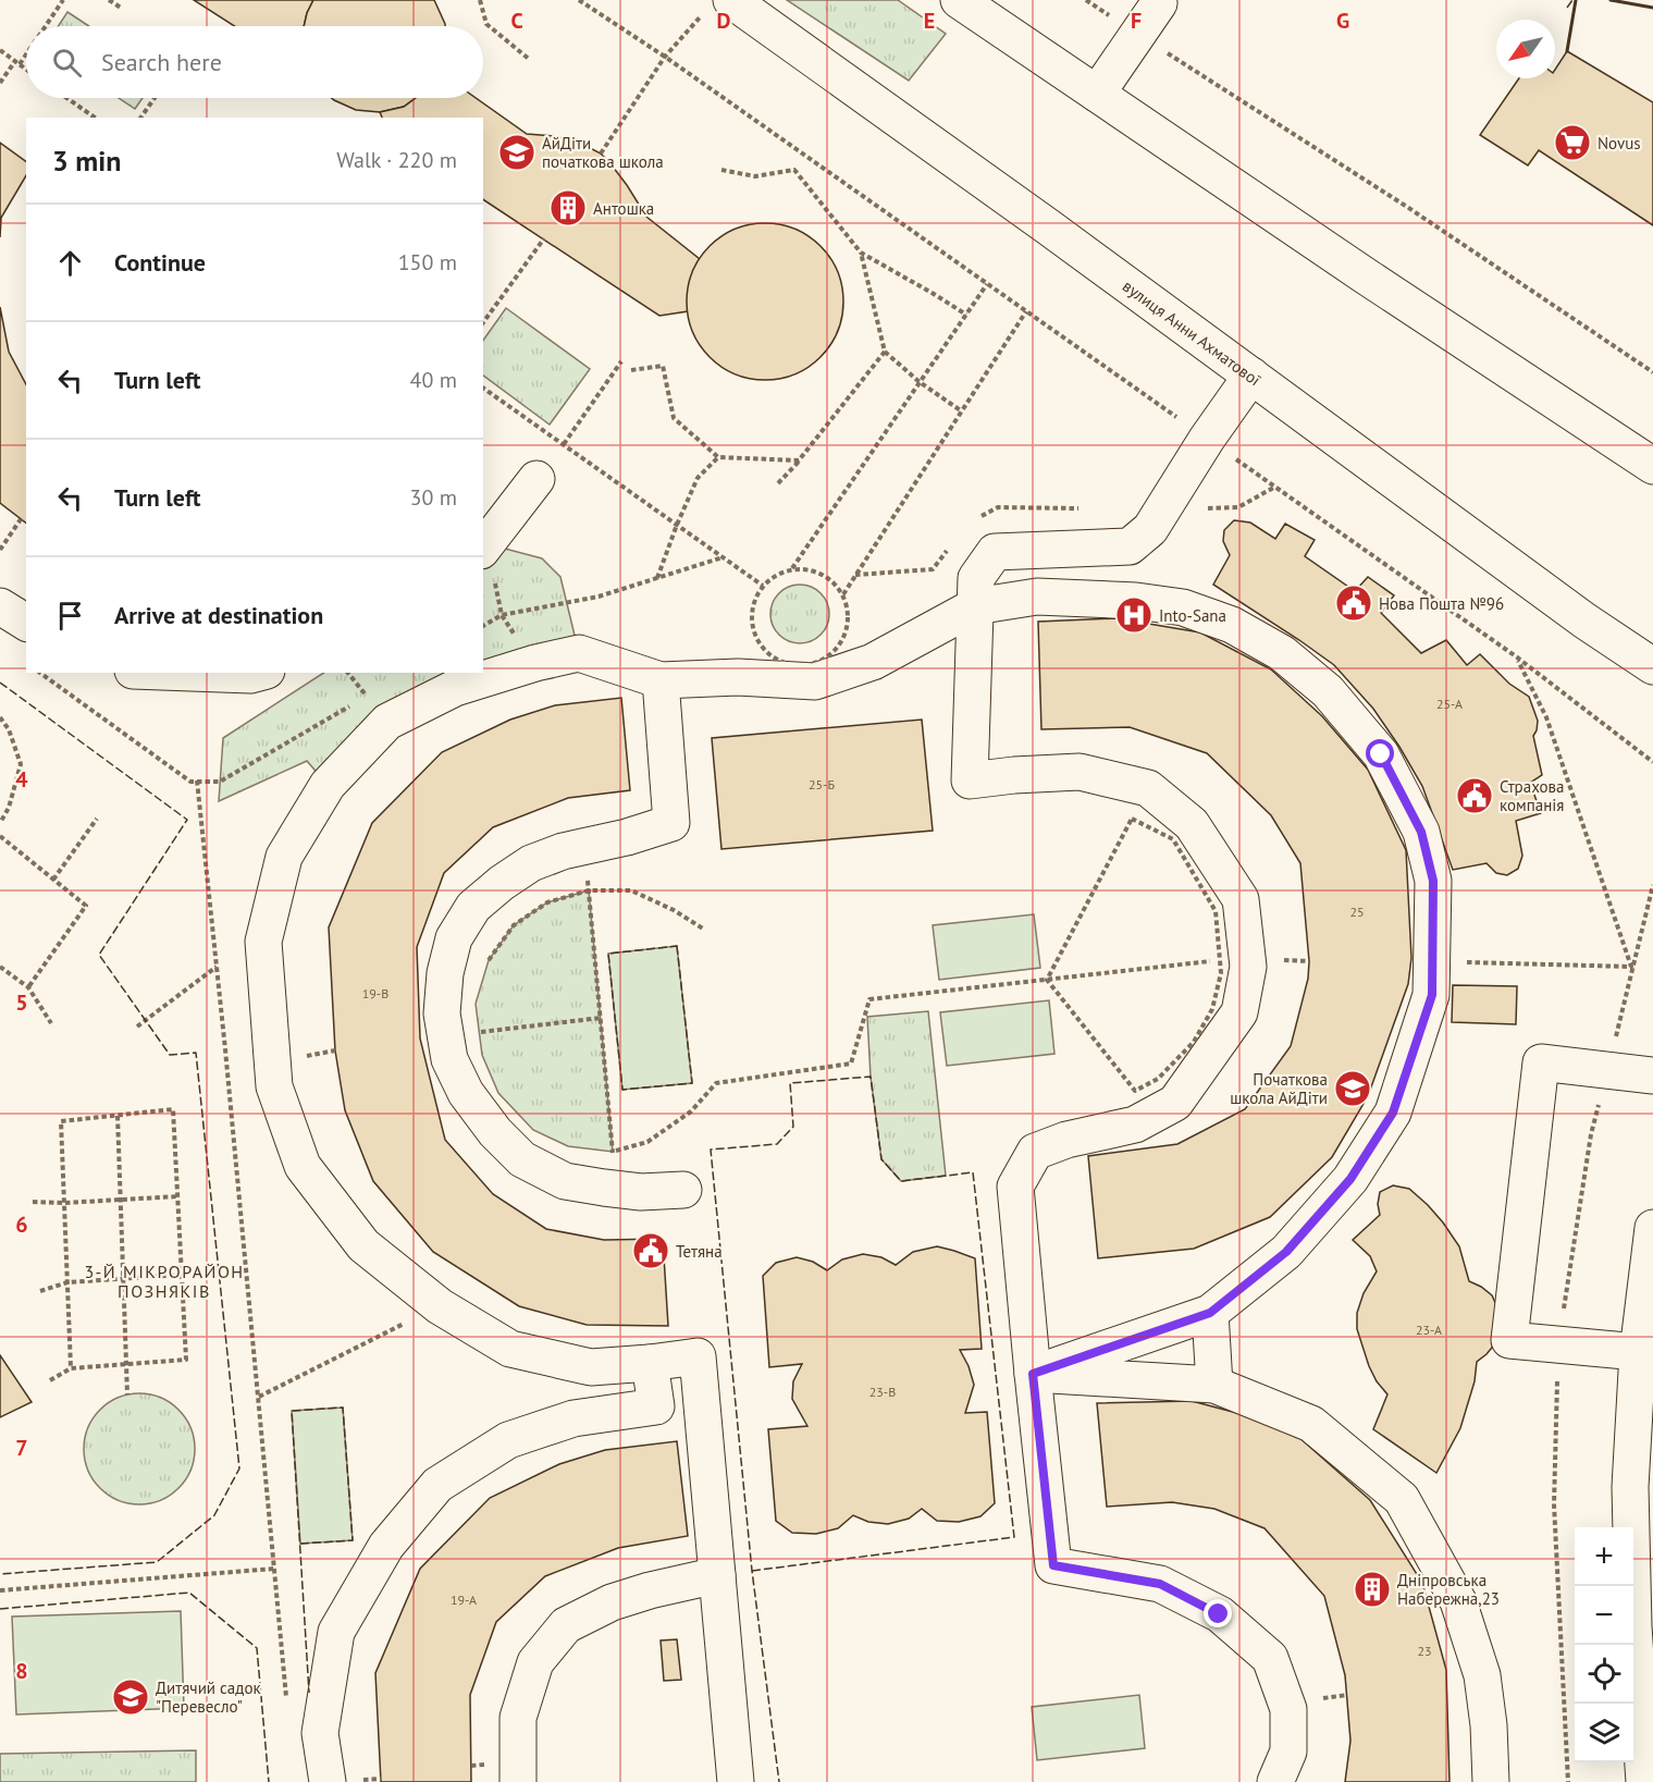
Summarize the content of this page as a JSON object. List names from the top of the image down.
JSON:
{
  "streets": {
    "main road": ["вулиця Анни Ахматової"]
  },
  "districts": ["3-Й МІКРОРАЙОН ПОЗНЯКІВ"],
  "places": {
    "supermarket": ["Novus"],
    "school or university": ["АйДіти початкова школа", "Початкова школа АйДіти", "Дитячий садок \"Перевесло\""],
    "building": ["Антошка", "Дніпровська Набережна,23"],
    "public building": ["Нова Пошта №96", "Страхова компанія", "Тетяна"],
    "hospital": ["Into-Sana"]
  },
  "house_numbers": [
    "25-А",
    "25-Б",
    "25",
    "19-В",
    "23-А",
    "23-В",
    "19-А",
    "23"
  ],
  "north": "bottom left",
  "page": {
    "search": "Search here",
    "heading": ["3 min", "Walk · 220 m"],
    "list": [
      ["Continue", "150 m"],
      ["Turn left", "40 m"],
      ["Turn left", "30 m"],
      "Arrive at destination"
    ],
    "map_buttons": ["+", "−"]
  },
  "grid": {
    "columns": [
      "C",
      "D",
      "E",
      "F",
      "G"
    ],
    "rows": [
      "4",
      "5",
      "6",
      "7",
      "8"
    ]
  }
}
